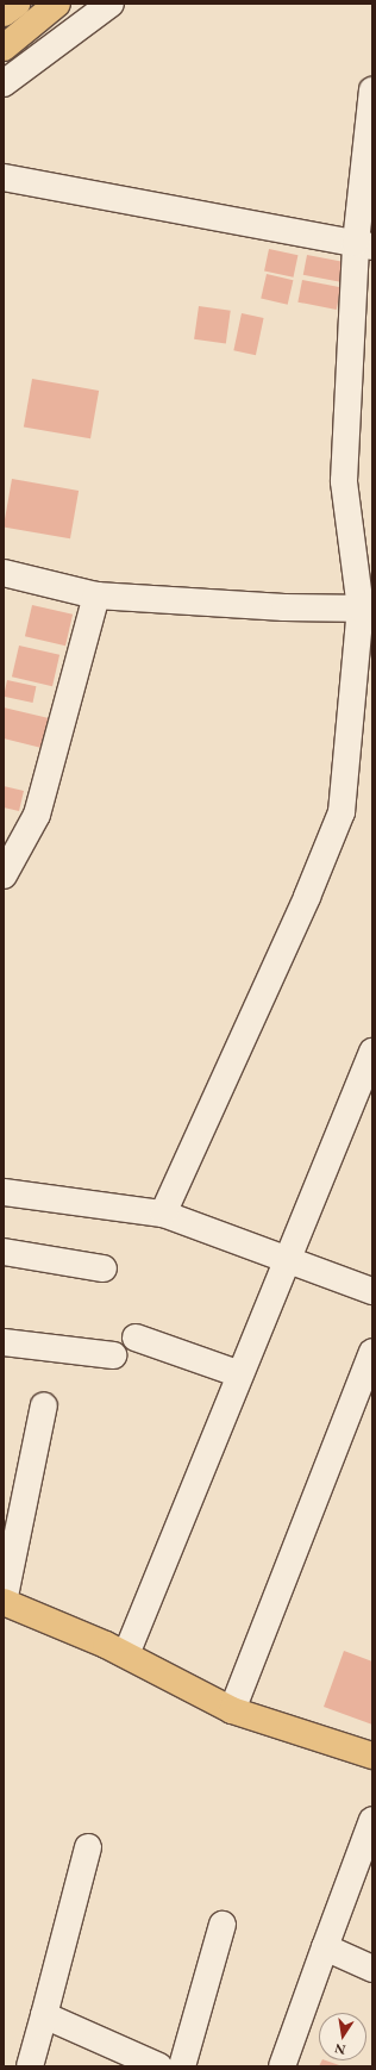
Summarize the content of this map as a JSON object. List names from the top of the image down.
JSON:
{
  "north": "bottom"
}
